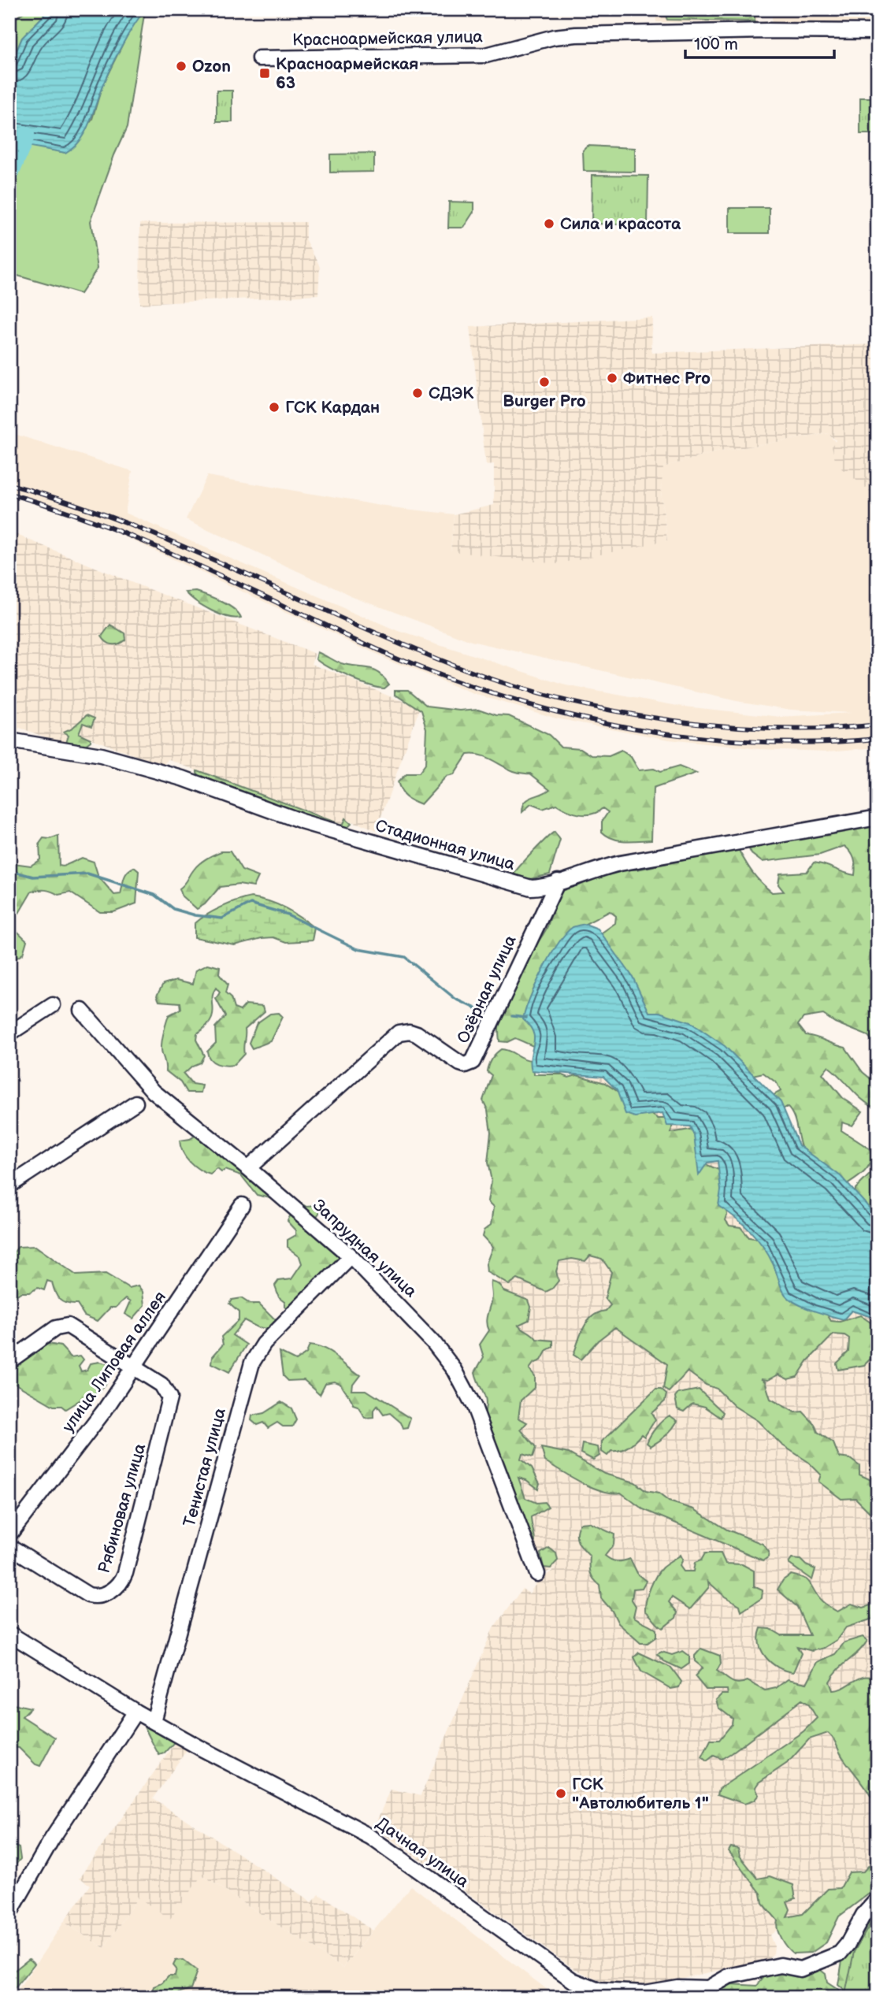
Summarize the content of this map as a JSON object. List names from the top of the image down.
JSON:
{
  "streets": {
    "street": [
      "Красноармейская улица",
      "Стадионная улица",
      "Озёрная улица",
      "Запрудная улица",
      "улица Липовая аллея",
      "Тенистая улица",
      "Рябиновая улица",
      "Дачная улица"
    ]
  },
  "crossings": [
    ["Стадионная улица", "Озёрная улица"],
    ["Озёрная улица", "Запрудная улица"],
    ["Запрудная улица", "Тенистая улица"],
    ["улица Липовая аллея", "Рябиновая улица"],
    ["Тенистая улица", "Дачная улица"]
  ],
  "places": {
    "other": [
      "Ozon",
      "Сила и красота",
      "Фитнес Pro",
      "Burger Pro",
      "СДЭК",
      "ГСК Кардан",
      "ГСК \"Автолюбитель 1\""
    ],
    "transit": ["Красноармейская 63"]
  },
  "scale_bar": "100 m"
}
